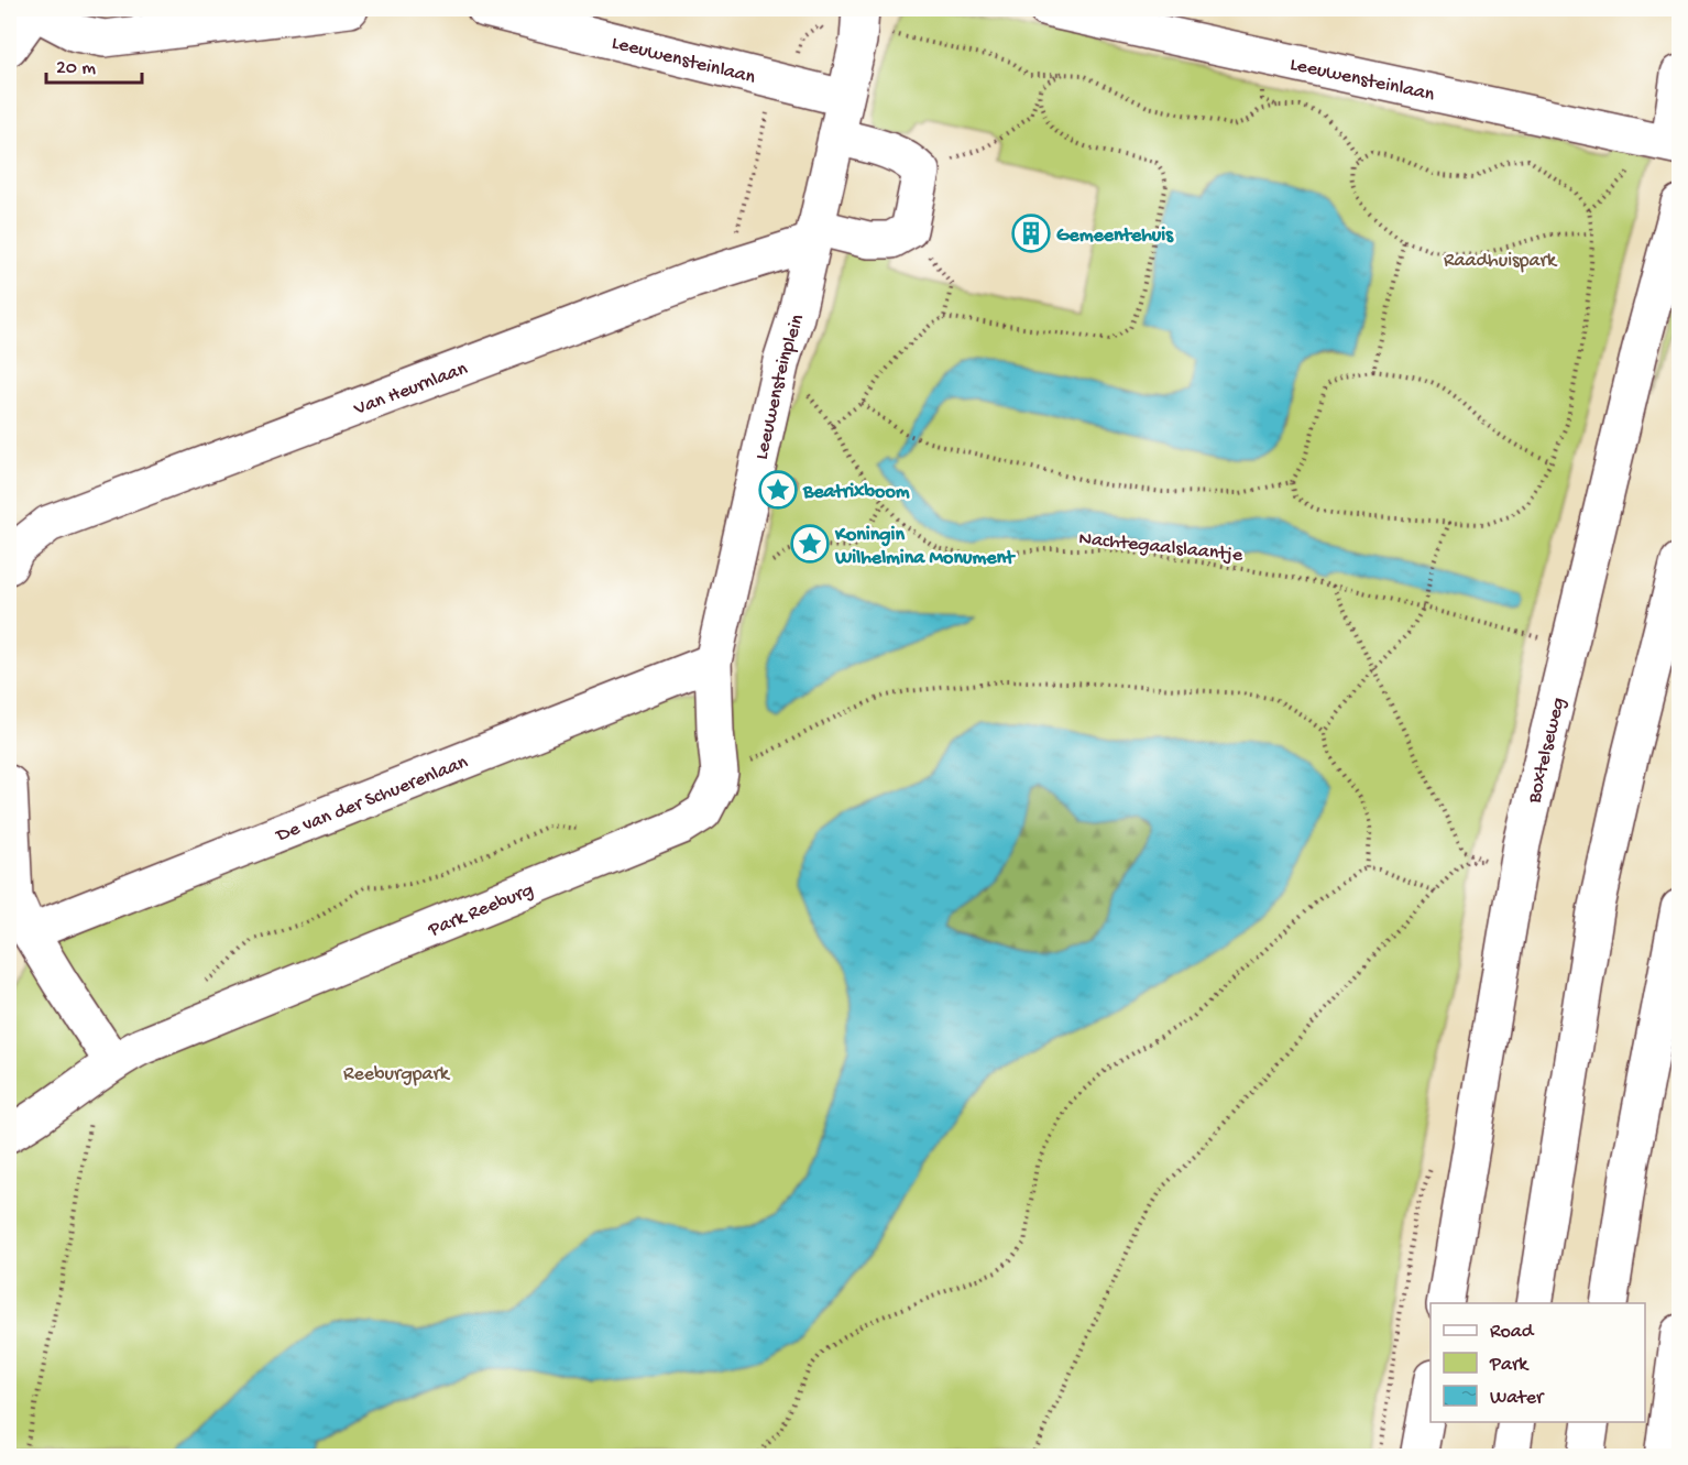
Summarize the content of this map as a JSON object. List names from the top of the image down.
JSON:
{
  "streets": {
    "main road": [
      "Leeuwensteinlaan",
      "Van Heurnlaan",
      "Leeuwensteinplein",
      "Boxtelseweg",
      "De van der Schuerenlaan",
      "Park Reeburg"
    ],
    "path": ["Nachtegaalslaantje"]
  },
  "crossings": [
    ["Leeuwensteinlaan", "Leeuwensteinplein"],
    ["Van Heurnlaan", "Leeuwensteinplein"],
    ["Leeuwensteinplein", "Nachtegaalslaantje"],
    ["Leeuwensteinplein", "De van der Schuerenlaan"],
    ["Leeuwensteinplein", "Park Reeburg"],
    ["De van der Schuerenlaan", "Park Reeburg"]
  ],
  "parks": ["Raadhuispark", "Reeburgpark"],
  "places": {
    "building": ["Gemeentehuis"],
    "place": ["Beatrixboom", "Koningin Wilhelmina Monument"]
  },
  "legend": ["Road", "Park", "Water"],
  "scale_bar": "20 m"
}
